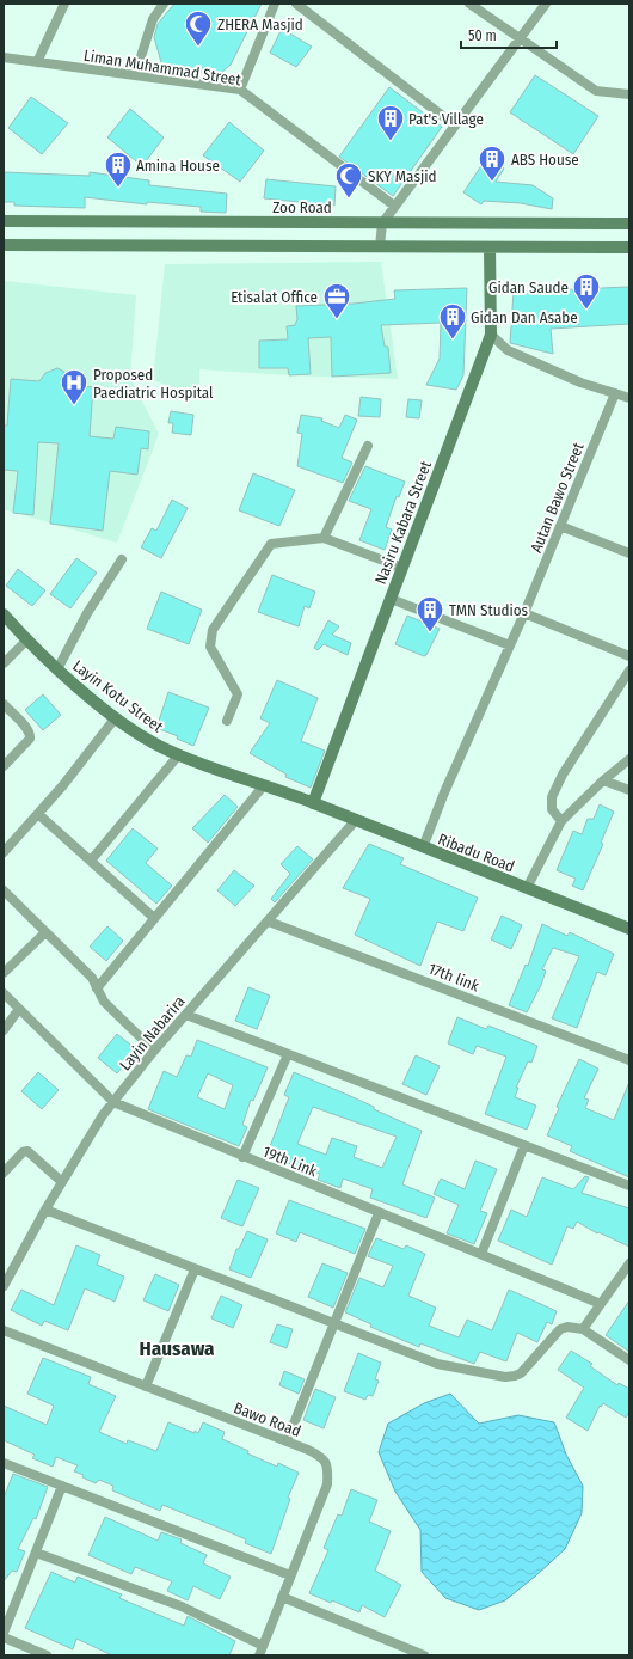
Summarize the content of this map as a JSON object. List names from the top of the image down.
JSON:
{
  "streets": {
    "street": [
      "Liman Muhammad Street",
      "Zoo Road",
      "Autan Bawo Street",
      "Nasiru Kabara Street",
      "Layin Kotu Street",
      "Ribadu Road",
      "17th link",
      "Layin Nabarira",
      "19th Link",
      "Bawo Road"
    ]
  },
  "crossings": [
    ["Autan Bawo Street", "Ribadu Road"],
    ["Nasiru Kabara Street", "Layin Kotu Street"],
    ["Nasiru Kabara Street", "Ribadu Road"],
    ["Layin Kotu Street", "Ribadu Road"],
    ["Ribadu Road", "Layin Nabarira"],
    ["17th link", "Layin Nabarira"],
    ["Layin Nabarira", "19th Link"]
  ],
  "districts": ["Hausawa"],
  "places": {
    "mosque": ["ZHERA Masjid", "SKY Masjid"],
    "building": [
      "Pat's Village",
      "ABS House",
      "Amina House",
      "Gidan Saude",
      "Gidan Dan Asabe",
      "TMN Studios"
    ],
    "office": ["Etisalat Office"],
    "hospital": ["Proposed Paediatric Hospital"]
  },
  "scale_bar": "50 m"
}
